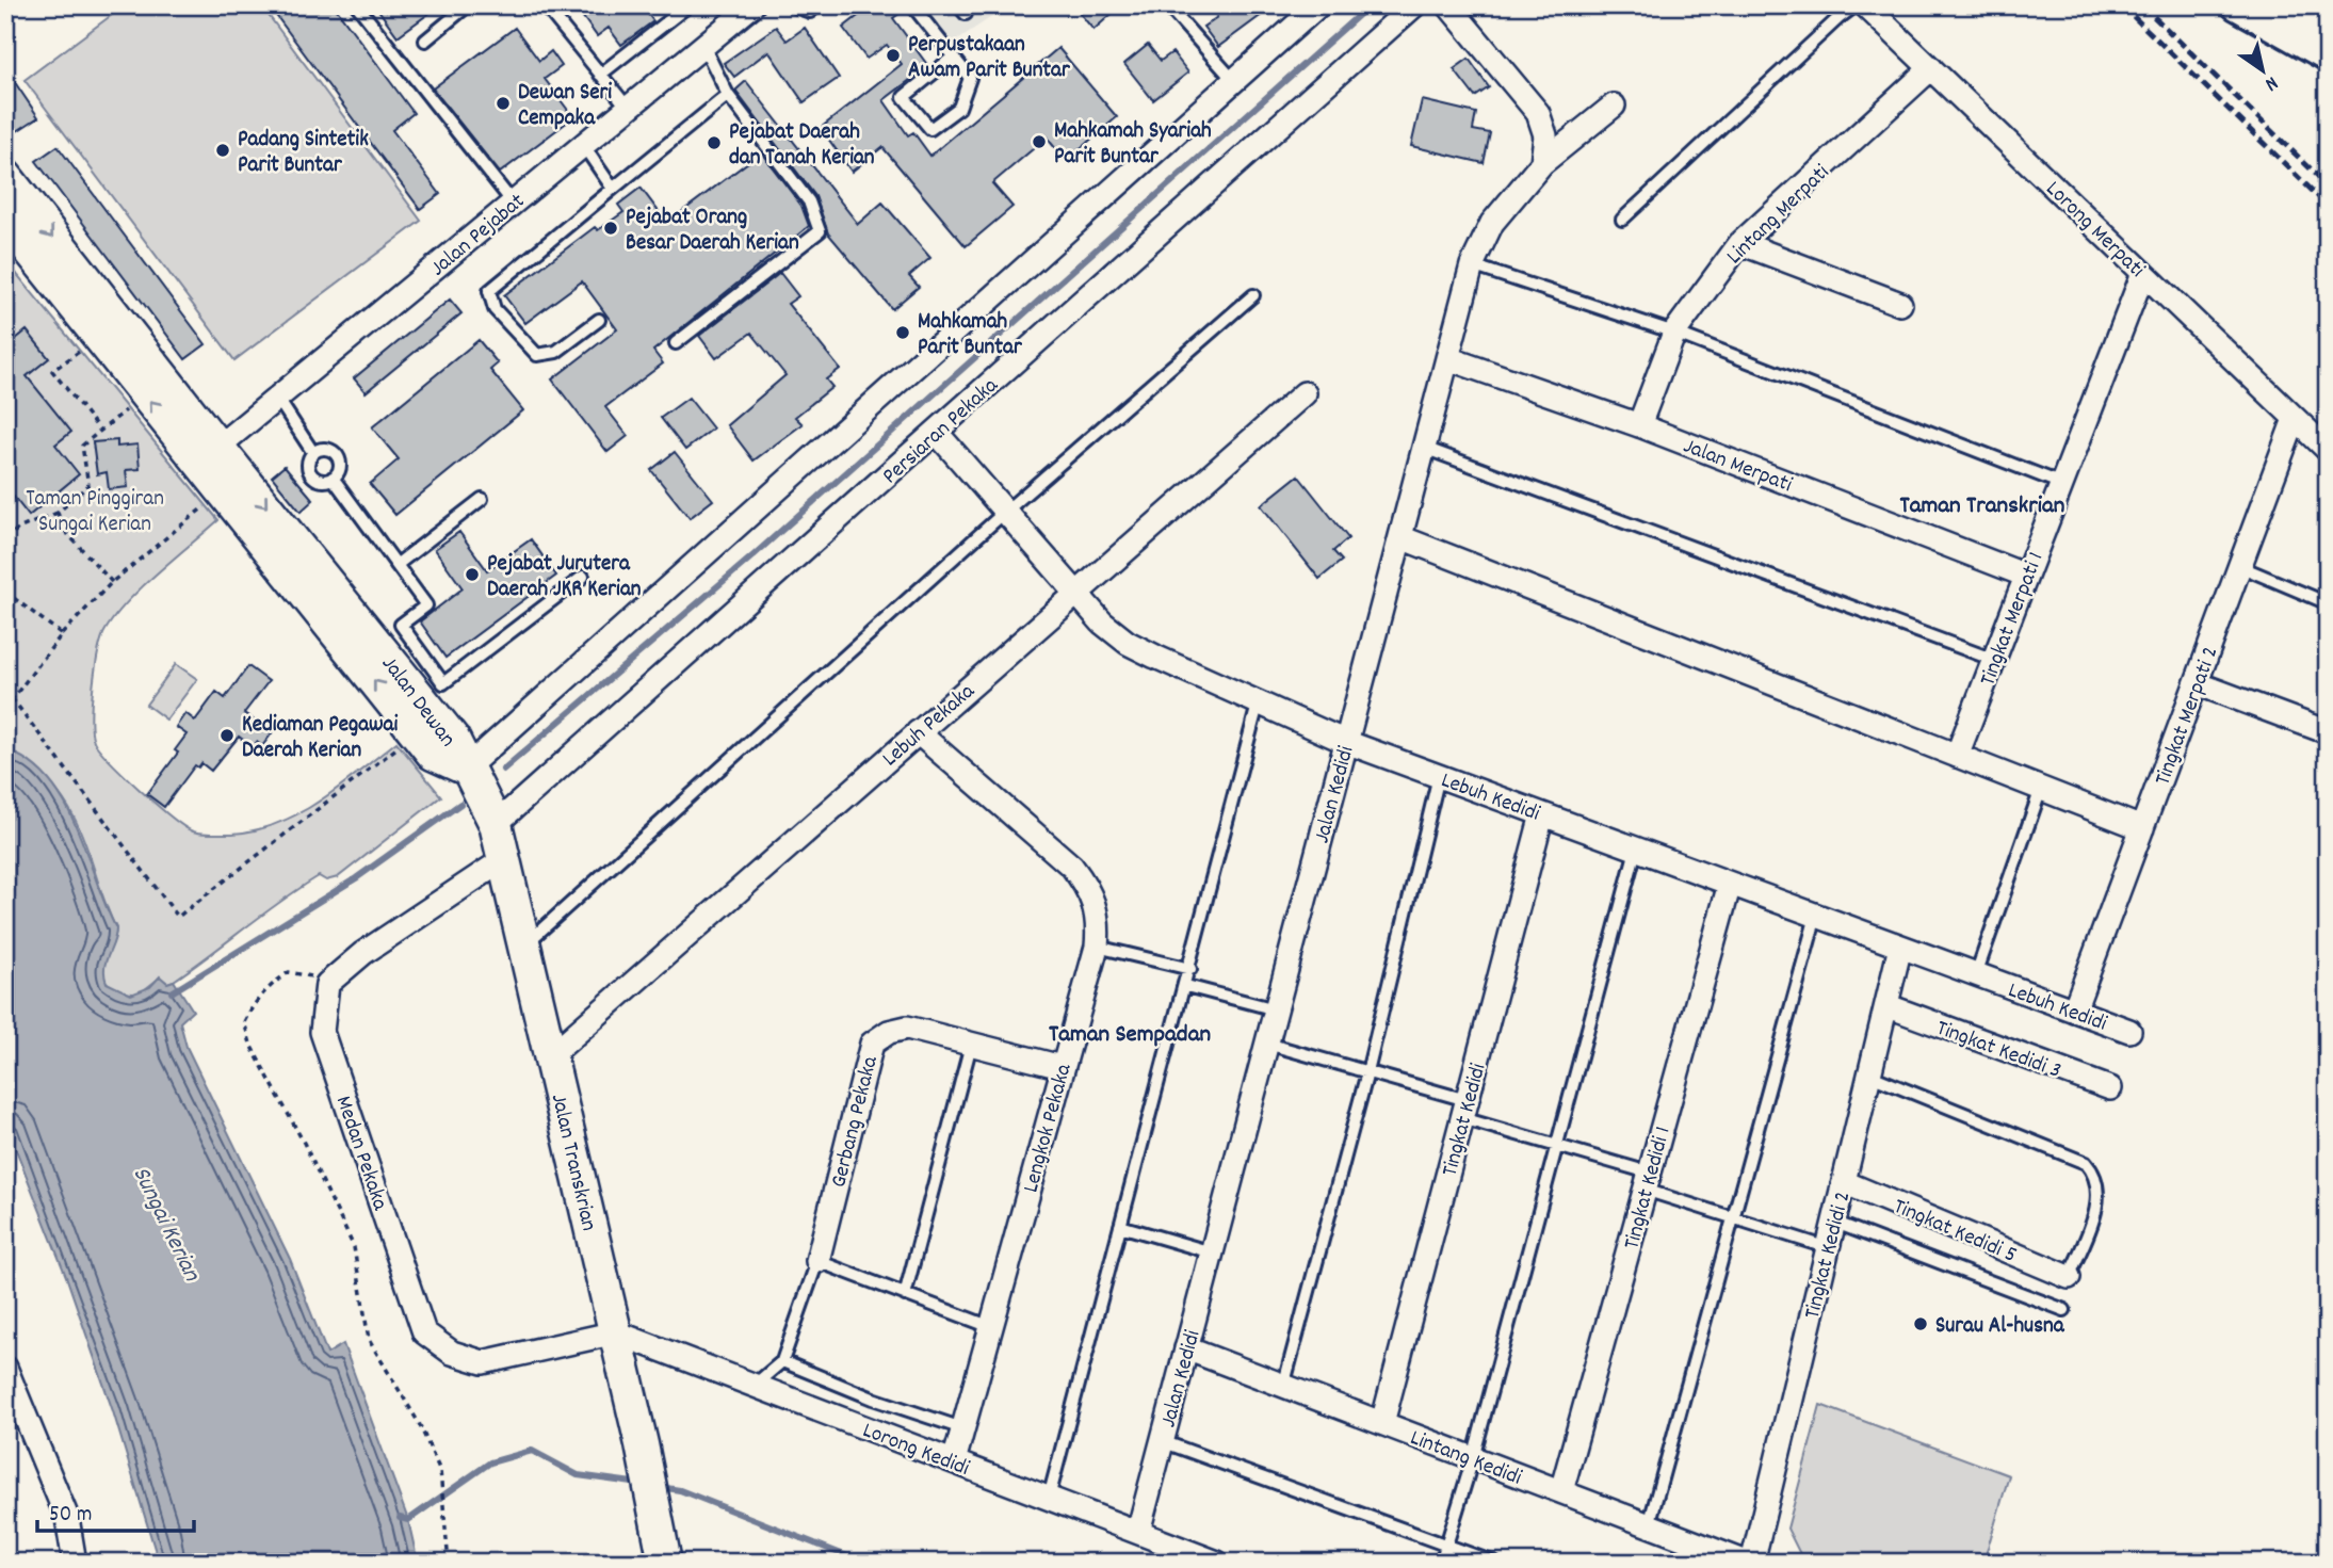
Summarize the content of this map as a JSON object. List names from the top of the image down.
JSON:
{
  "streets": {
    "main road": ["Jalan Dewan", "Jalan Transkrian"],
    "street": [
      "Lintang Merpati",
      "Lorong Merpati",
      "Jalan Pejabat",
      "Persiaran Pekaka",
      "Jalan Merpati",
      "Tingkat Merpati 1",
      "Tingkat Merpati 2",
      "Lebuh Pekaka",
      "Jalan Kedidi",
      "Lebuh Kedidi",
      "Tingkat Kedidi 3",
      "Tingkat Kedidi",
      "Gerbang Pekaka",
      "Lengkok Pekaka",
      "Medan Pekaka",
      "Tingkat Kedidi 1",
      "Tingkat Kedidi 5",
      "Tingkat Kedidi 2",
      "Lorong Kedidi",
      "Lintang Kedidi"
    ]
  },
  "crossings": [
    ["Lintang Merpati", "Lorong Merpati"],
    ["Lintang Merpati", "Jalan Merpati"],
    ["Lorong Merpati", "Tingkat Merpati 1"],
    ["Lorong Merpati", "Tingkat Merpati 2"],
    ["Jalan Pejabat", "Jalan Dewan"],
    ["Persiaran Pekaka", "Lebuh Kedidi"],
    ["Persiaran Pekaka", "Jalan Transkrian"],
    ["Jalan Merpati", "Tingkat Merpati 1"],
    ["Jalan Merpati", "Jalan Kedidi"],
    ["Jalan Dewan", "Jalan Transkrian"],
    ["Tingkat Merpati 2", "Lebuh Kedidi"],
    ["Lebuh Pekaka", "Lebuh Kedidi"],
    ["Lebuh Pekaka", "Lengkok Pekaka"],
    ["Lebuh Pekaka", "Jalan Transkrian"],
    ["Jalan Kedidi", "Lebuh Kedidi"],
    ["Jalan Kedidi", "Lorong Kedidi"],
    ["Jalan Kedidi", "Lintang Kedidi"],
    ["Lebuh Kedidi", "Tingkat Kedidi"],
    ["Lebuh Kedidi", "Tingkat Kedidi 1"],
    ["Lebuh Kedidi", "Tingkat Kedidi 2"],
    ["Tingkat Kedidi 3", "Tingkat Kedidi 2"],
    ["Tingkat Kedidi", "Lintang Kedidi"],
    ["Gerbang Pekaka", "Lengkok Pekaka"],
    ["Lengkok Pekaka", "Lorong Kedidi"],
    ["Medan Pekaka", "Jalan Transkrian"],
    ["Medan Pekaka", "Lorong Kedidi"],
    ["Jalan Transkrian", "Lorong Kedidi"],
    ["Tingkat Kedidi 1", "Lintang Kedidi"],
    ["Tingkat Kedidi 5", "Tingkat Kedidi 2"],
    ["Tingkat Kedidi 2", "Lintang Kedidi"]
  ],
  "districts": ["Taman Transkrian", "Taman Sempadan"],
  "water": ["Sungai Kerian"],
  "parks": ["Taman Pinggiran Sungai Kerian"],
  "places": [
    "Perpustakaan Awam Parit Buntar",
    "Dewan Seri Cempaka",
    "Mahkamah Syariah Parit Buntar",
    "Pejabat Daerah dan Tanah Kerian",
    "Padang Sintetik Parit Buntar",
    "Pejabat Orang Besar Daerah Kerian",
    "Mahkamah Parit Buntar",
    "Pejabat Jurutera Daerah JKR Kerian",
    "Kediaman Pegawai Daerah Kerian",
    "Surau Al-husna"
  ],
  "scale_bar": "50 m",
  "north": "bottom right"
}
